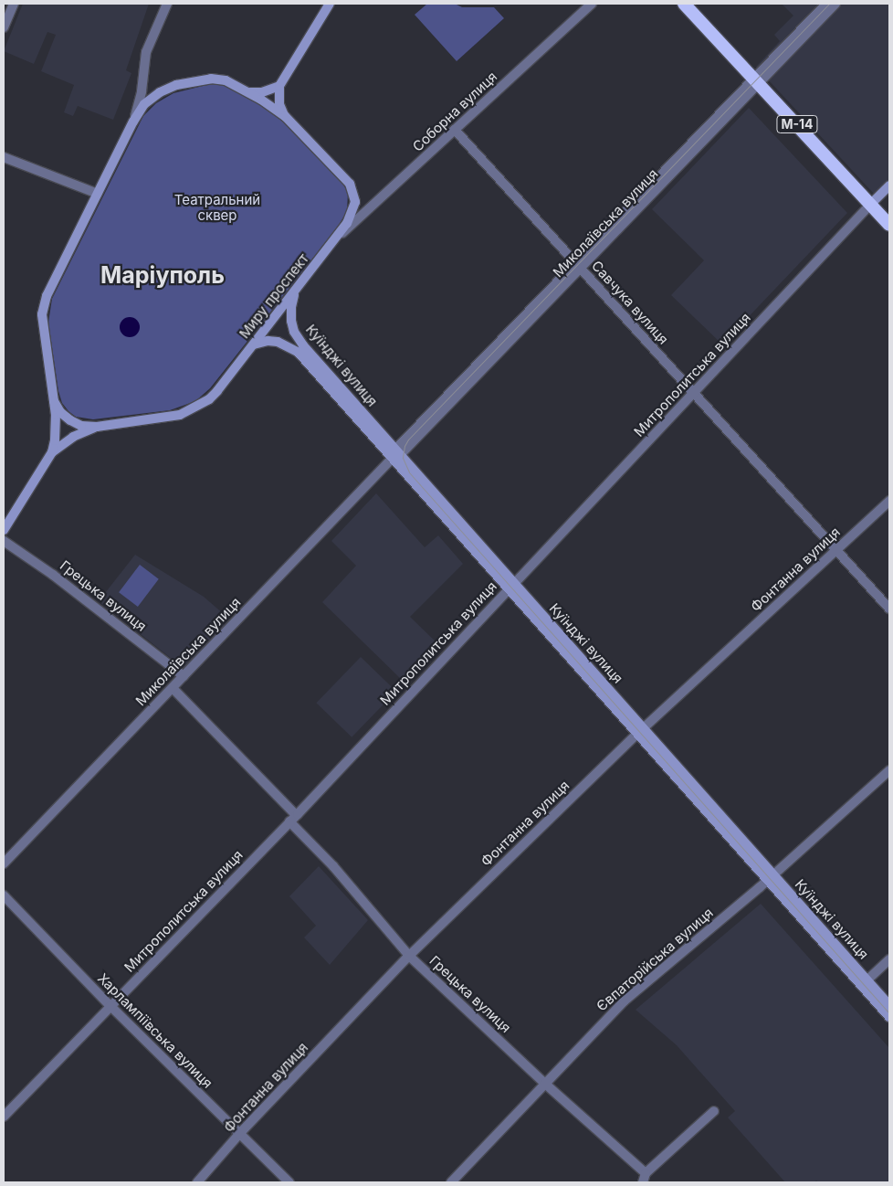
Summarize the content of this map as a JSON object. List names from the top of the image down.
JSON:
{
  "streets": {
    "highway": ["М-14"],
    "main road": ["Миру проспект", "Куїнджі вулиця", "Митрополитська вулиця"],
    "street": [
      "Соборна вулиця",
      "Миколаївська вулиця",
      "Савчука вулиця",
      "Фонтанна вулиця",
      "Грецька вулиця",
      "Євпаторійська вулиця",
      "Харлампіївська вулиця"
    ]
  },
  "crossings": [
    ["Соборна вулиця", "Миру проспект"],
    ["Соборна вулиця", "Савчука вулиця"],
    ["М-14", "Миколаївська вулиця"],
    ["М-14", "Митрополитська вулиця"],
    ["Миколаївська вулиця", "Савчука вулиця"],
    ["Миколаївська вулиця", "Куїнджі вулиця"],
    ["Миколаївська вулиця", "Грецька вулиця"],
    ["Миру проспект", "Куїнджі вулиця"],
    ["Савчука вулиця", "Митрополитська вулиця"],
    ["Савчука вулиця", "Фонтанна вулиця"],
    ["Куїнджі вулиця", "Митрополитська вулиця"],
    ["Куїнджі вулиця", "Фонтанна вулиця"],
    ["Куїнджі вулиця", "Євпаторійська вулиця"],
    ["Митрополитська вулиця", "Грецька вулиця"],
    ["Митрополитська вулиця", "Харлампіївська вулиця"],
    ["Фонтанна вулиця", "Грецька вулиця"],
    ["Фонтанна вулиця", "Харлампіївська вулиця"],
    ["Грецька вулиця", "Євпаторійська вулиця"]
  ],
  "districts": ["Маріуполь"],
  "parks": ["Театральний сквер"]
}
